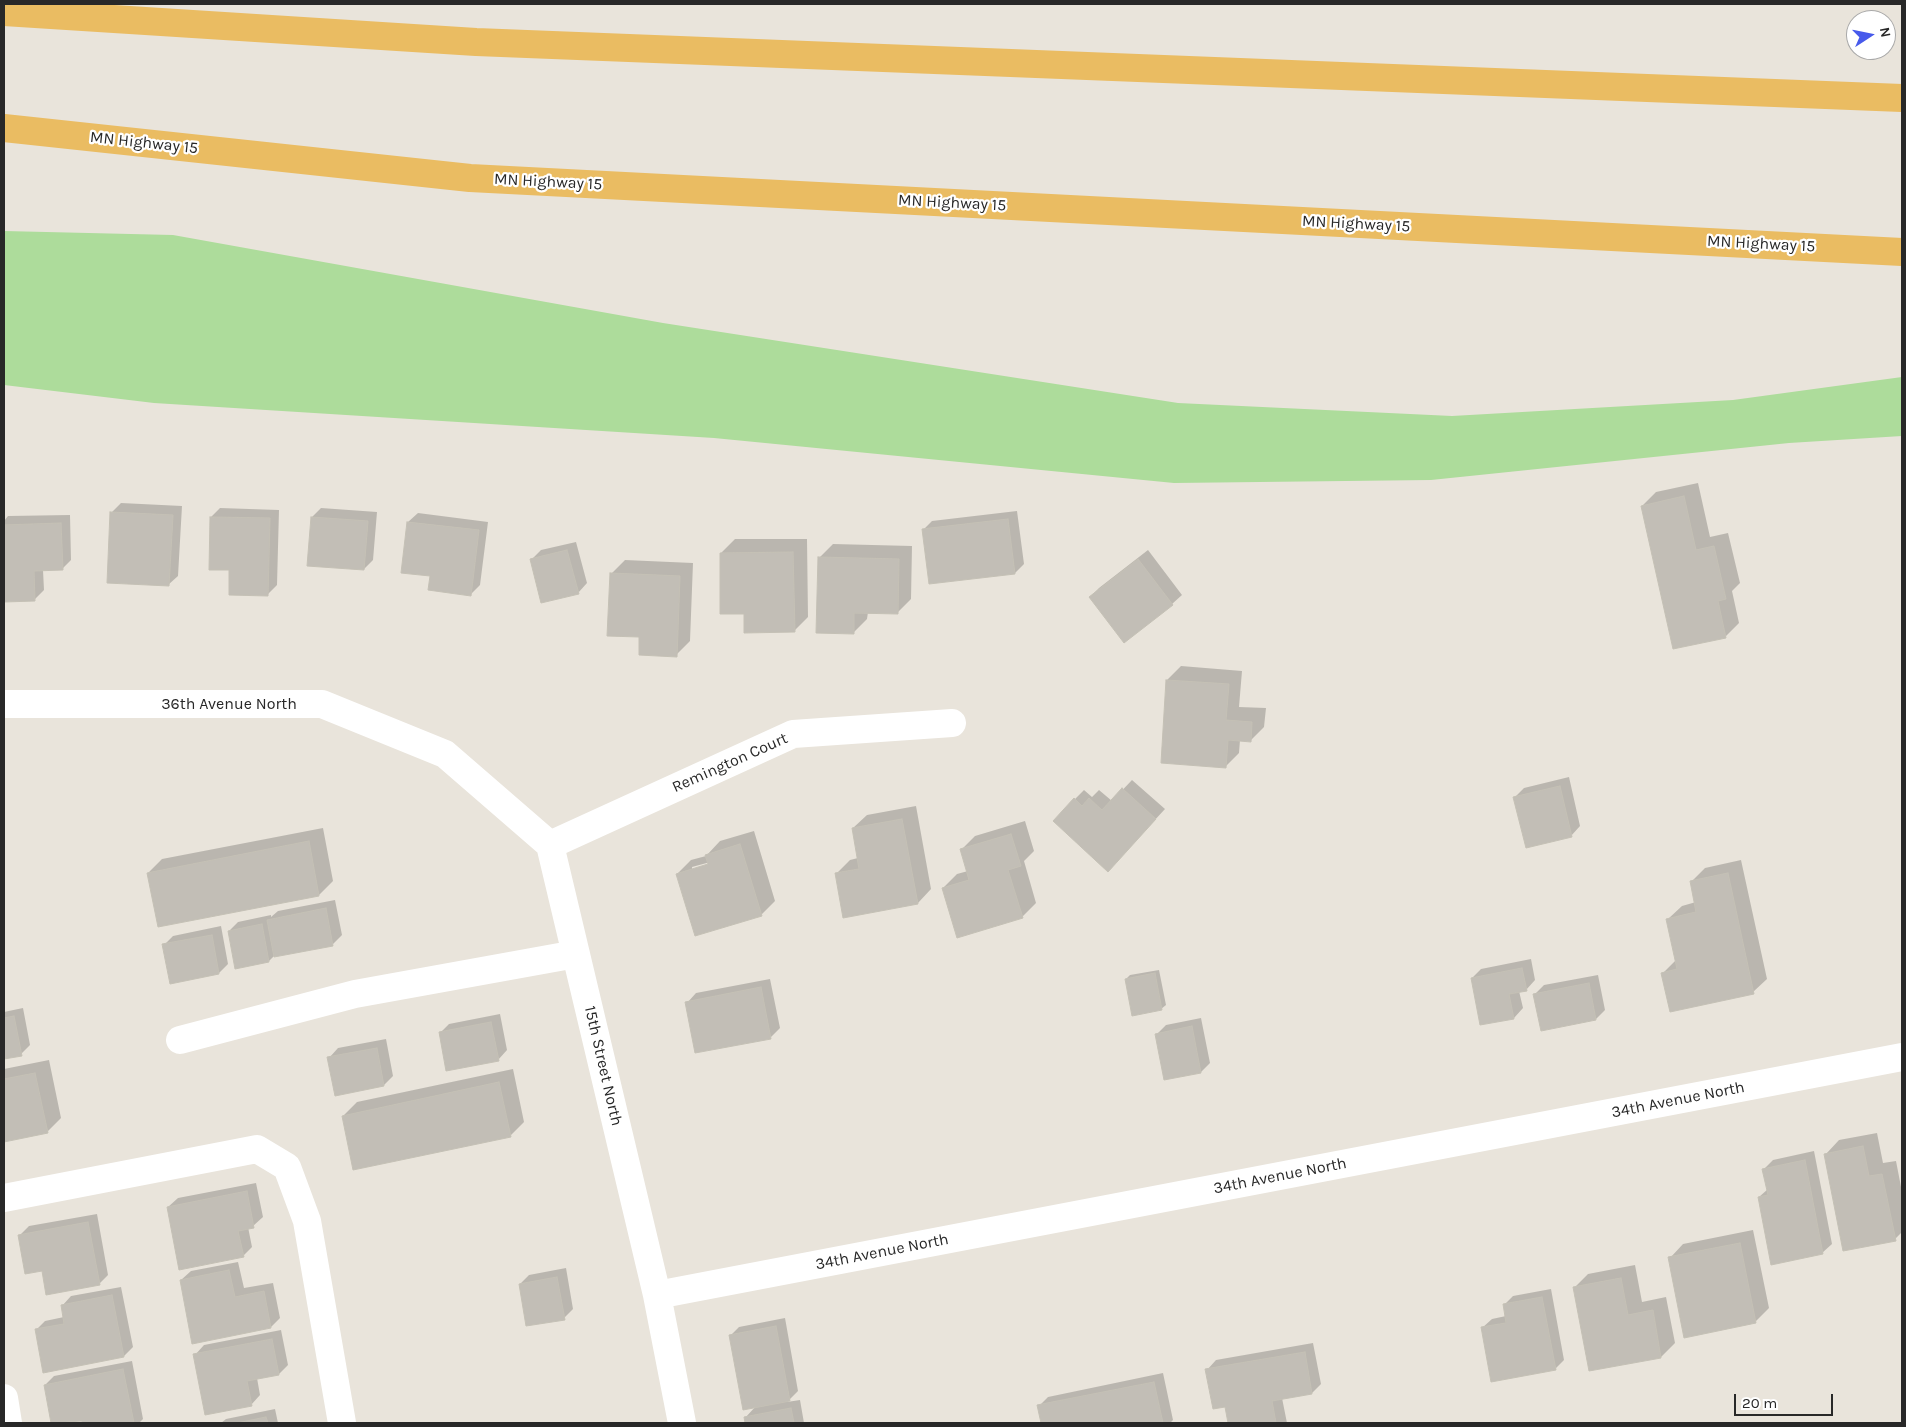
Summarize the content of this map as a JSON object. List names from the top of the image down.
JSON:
{
  "streets": {
    "highway": ["MN Highway 15"],
    "street": [
      "36th Avenue North",
      "Remington Court",
      "15th Street North",
      "34th Avenue North"
    ]
  },
  "crossings": [
    ["36th Avenue North", "Remington Court"],
    ["36th Avenue North", "15th Street North"],
    ["Remington Court", "15th Street North"],
    ["15th Street North", "34th Avenue North"]
  ],
  "scale_bar": "20 m",
  "north": "right"
}
